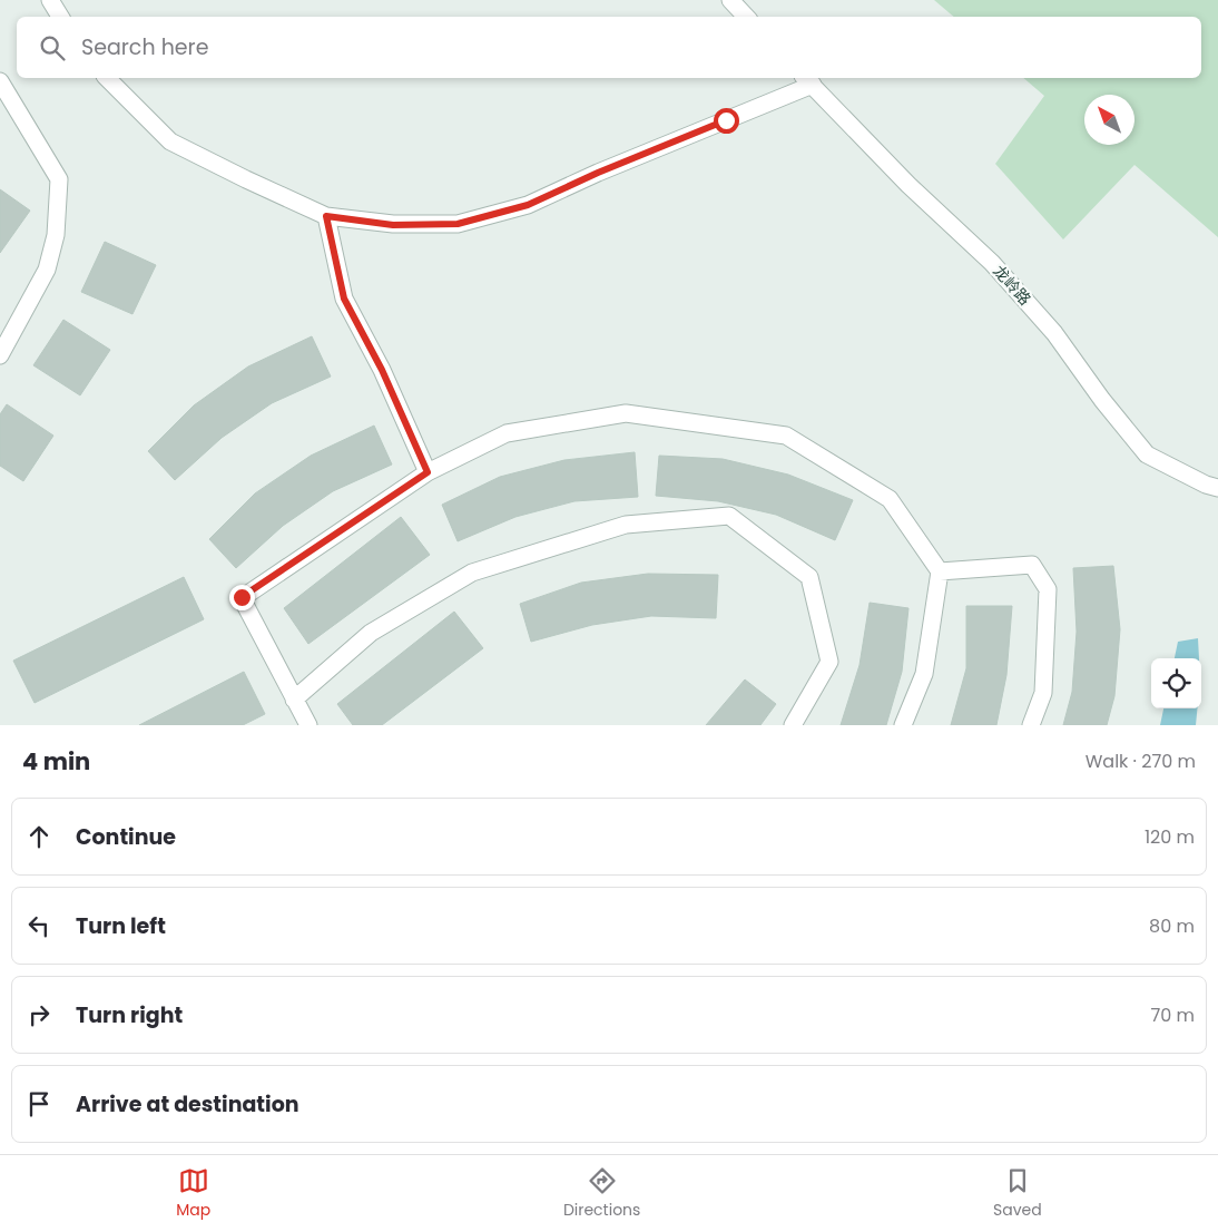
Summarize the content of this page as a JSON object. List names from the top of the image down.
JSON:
{
  "streets": {
    "street": ["龙岭路"]
  },
  "north": "top left",
  "page": {
    "search": "Search here",
    "heading": ["4 min", "Walk · 270 m"],
    "list": [
      ["Continue", "120 m"],
      ["Turn left", "80 m"],
      ["Turn right", "70 m"],
      "Arrive at destination"
    ],
    "nav": ["Map", "Directions", "Saved"]
  }
}
